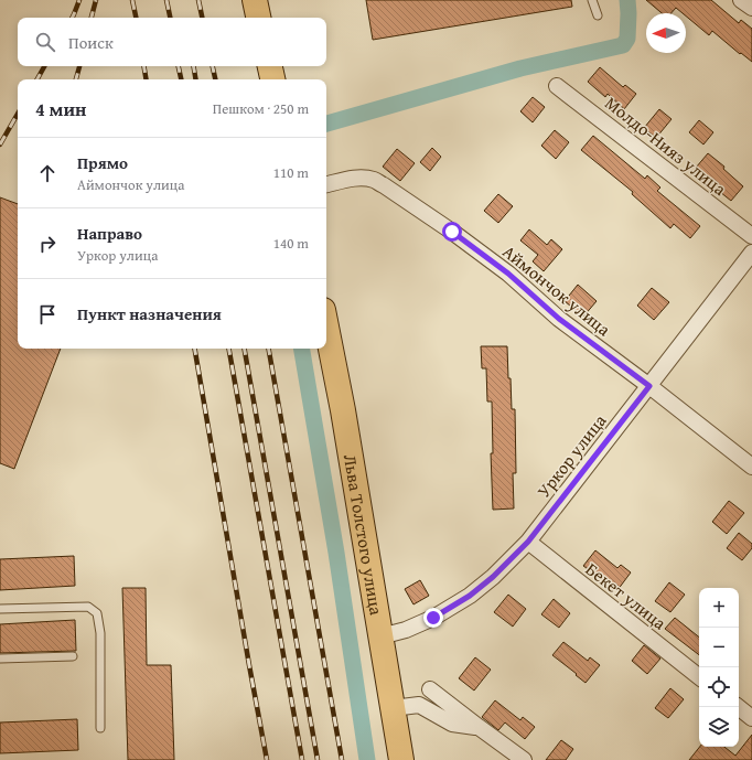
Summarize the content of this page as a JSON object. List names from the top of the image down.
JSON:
{
  "streets": {
    "main road": ["Льва Толстого улица"],
    "street": [
      "Молдо-Нияз улица",
      "Аймончок улица",
      "Уркор улица",
      "Бекет улица"
    ]
  },
  "crossings": [
    ["Аймончок улица", "Уркор улица"],
    ["Уркор улица", "Льва Толстого улица"],
    ["Уркор улица", "Бекет улица"]
  ],
  "north": "left",
  "page": {
    "search": "Поиск",
    "heading": ["4 мин", "Пешком · 250 m"],
    "list": [
      ["Прямо", "Аймончок улица", "110 m"],
      ["Направо", "Уркор улица", "140 m"],
      "Пункт назначения"
    ],
    "map_buttons": ["+", "−"]
  }
}
